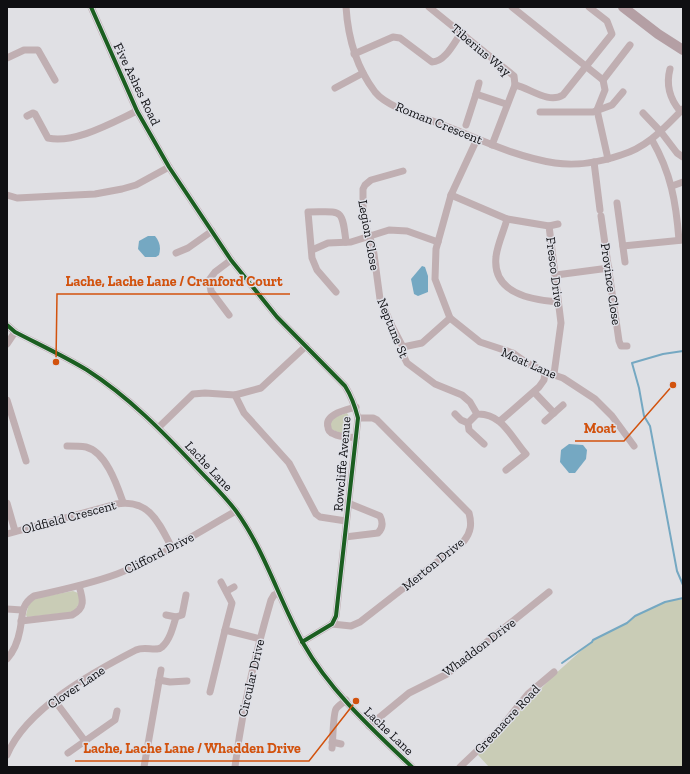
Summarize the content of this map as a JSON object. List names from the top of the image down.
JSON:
{
  "streets": {
    "street": [
      "Tiberius Way",
      "Five Ashes Road",
      "Roman Crescent",
      "Legion Close",
      "Fresco Drive",
      "Province Close",
      "Neptune St",
      "Moat Lane",
      "Rowcliffe Avenue",
      "Lache Lane",
      "Oldfield Crescent",
      "Clifford Drive",
      "Merton Drive",
      "Whaddon Drive",
      "Circular Drive",
      "Clover Lane",
      "Greenacre Road"
    ]
  },
  "crossings": [
    ["Tiberius Way", "Roman Crescent"],
    ["Five Ashes Road", "Rowcliffe Avenue"],
    ["Roman Crescent", "Province Close"],
    ["Roman Crescent", "Moat Lane"],
    ["Legion Close", "Neptune St"],
    ["Fresco Drive", "Moat Lane"],
    ["Rowcliffe Avenue", "Merton Drive"],
    ["Lache Lane", "Clifford Drive"],
    ["Lache Lane", "Whaddon Drive"],
    ["Lache Lane", "Circular Drive"],
    ["Oldfield Crescent", "Clifford Drive"]
  ],
  "places": ["Lache, Lache Lane / Cranford Court", "Moat", "Lache, Lache Lane / Whadden Drive"]
}
